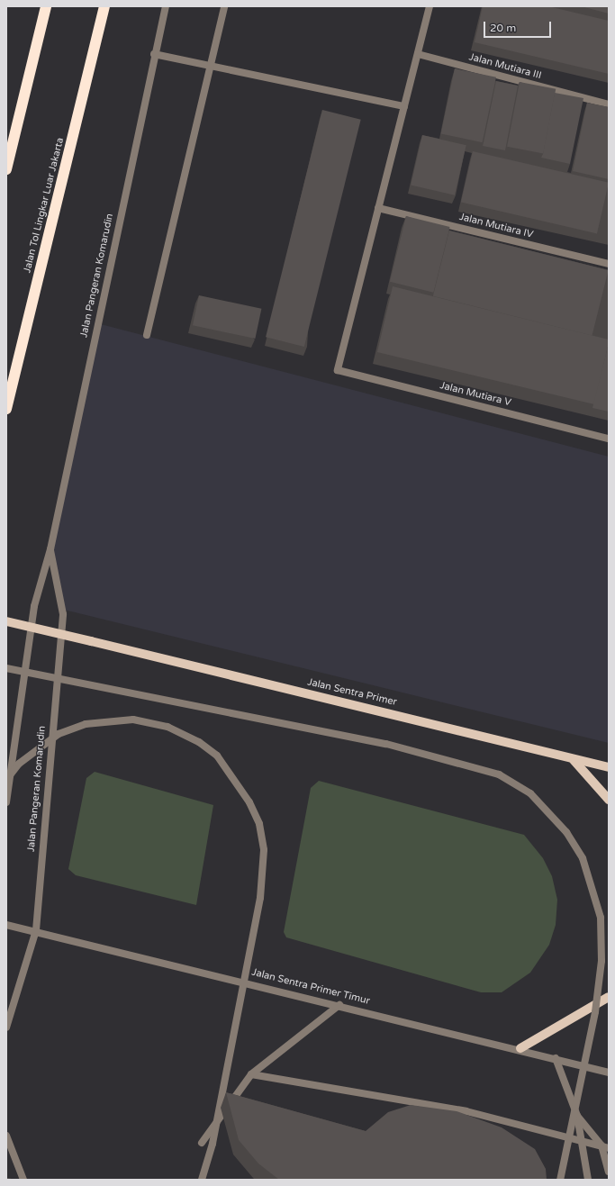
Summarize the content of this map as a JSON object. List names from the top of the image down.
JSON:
{
  "streets": {
    "highway": ["Jalan Tol Lingkar Luar Jakarta"],
    "main road": ["Jalan Sentra Primer"],
    "street": [
      "Jalan Mutiara III",
      "Jalan Mutiara IV",
      "Jalan Pangeran Komarudin",
      "Jalan Mutiara V",
      "Jalan Sentra Primer Timur"
    ]
  },
  "crossings": [
    ["Jalan Mutiara IV", "Jalan Mutiara V"],
    ["Jalan Pangeran Komarudin", "Jalan Sentra Primer Timur"]
  ],
  "scale_bar": "20 m"
}
